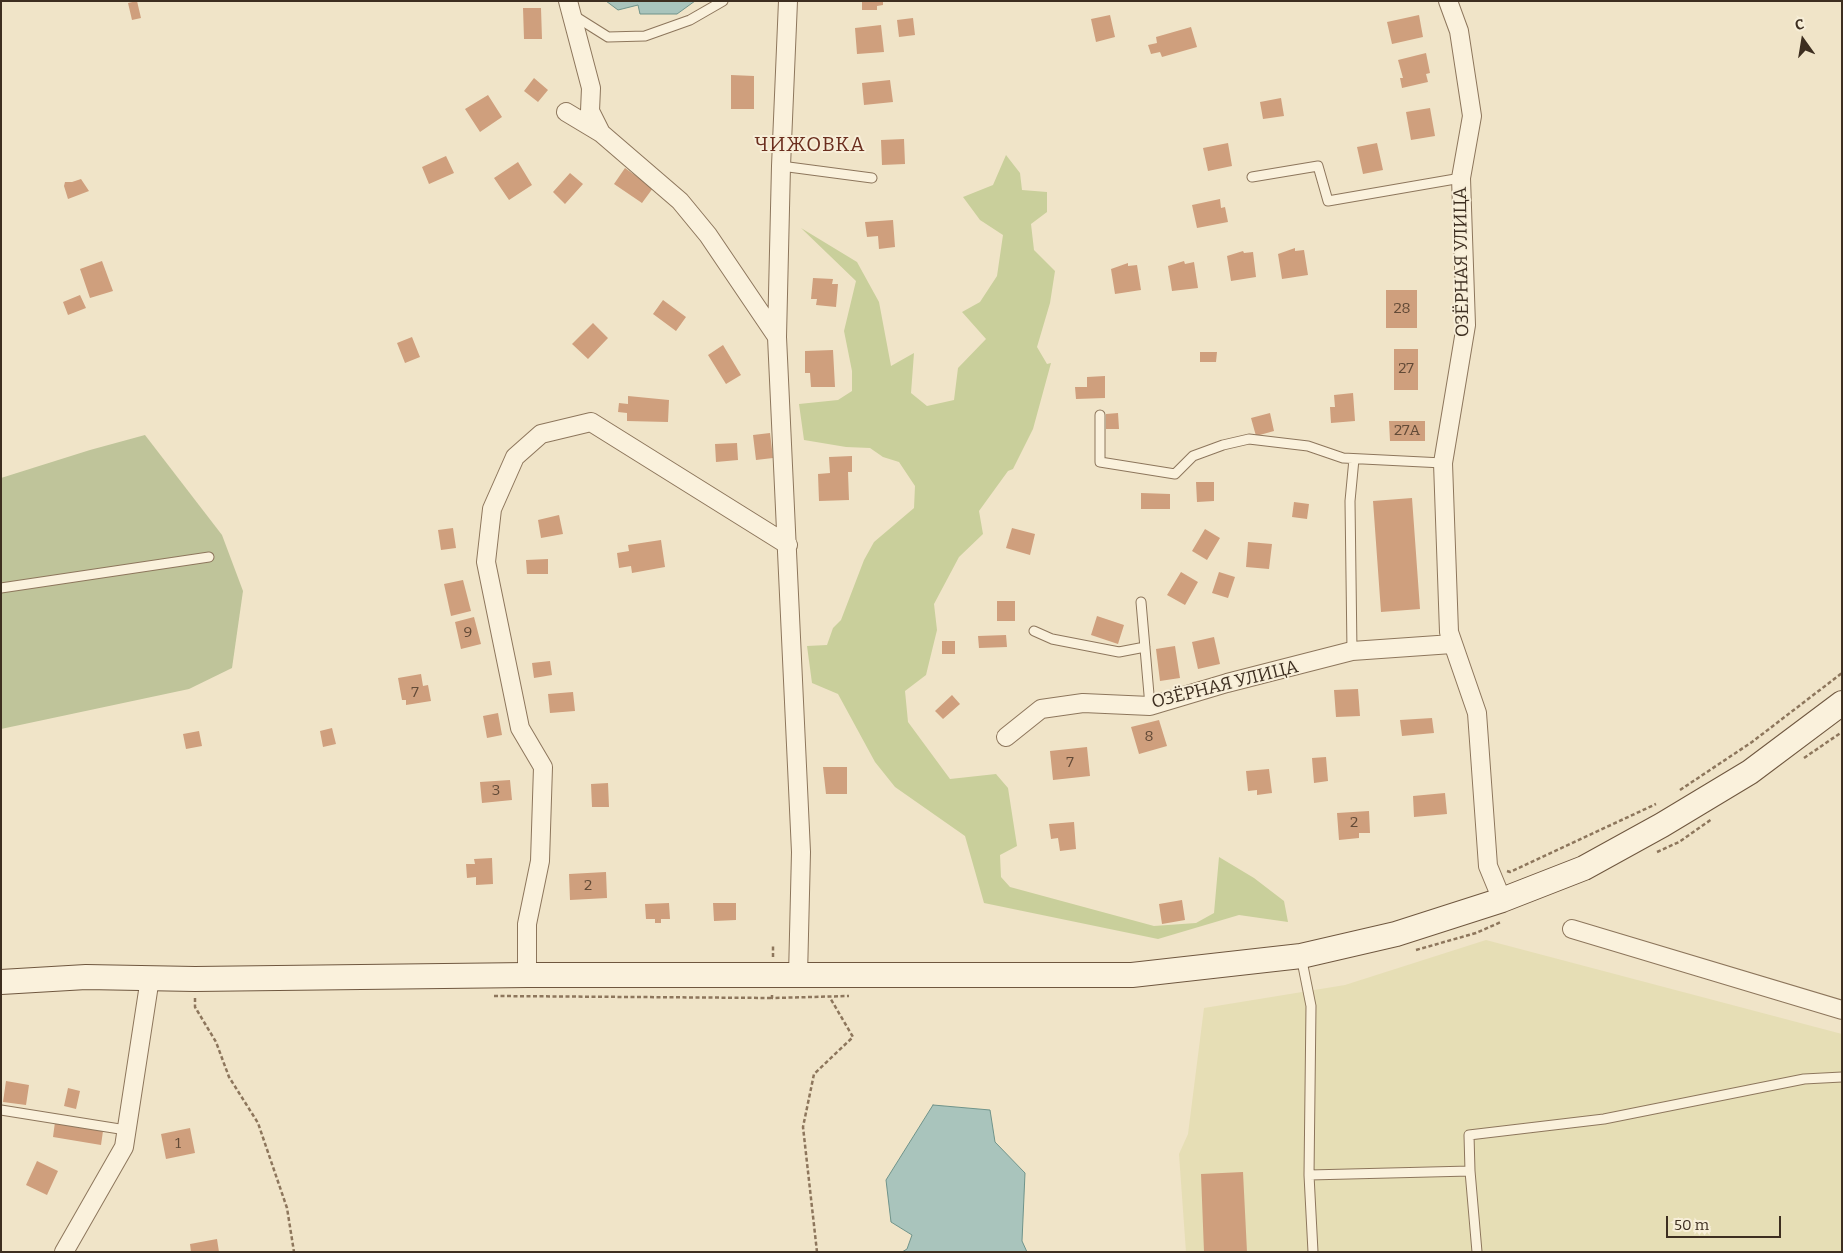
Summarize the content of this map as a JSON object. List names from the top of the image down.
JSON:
{
  "streets": {
    "street": ["ОЗЁРНАЯ УЛИЦА"]
  },
  "districts": ["ЧИЖОВКА"],
  "house_numbers": [
    "28",
    "27",
    "27А",
    "9",
    "7",
    "8",
    "7",
    "3",
    "2",
    "2",
    "1"
  ],
  "scale_bar": "50 m",
  "north": "top"
}
